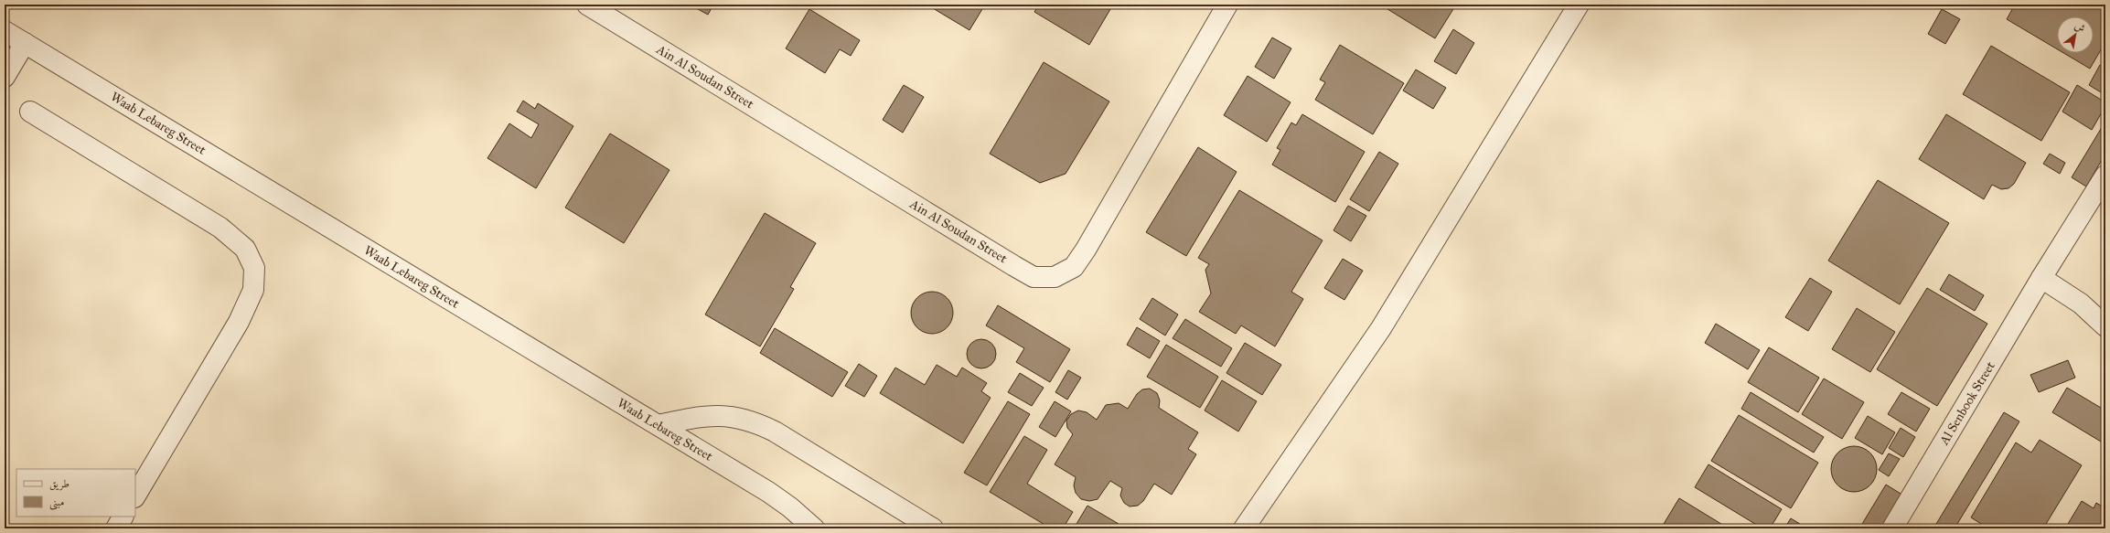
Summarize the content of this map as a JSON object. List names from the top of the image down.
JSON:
{
  "streets": {
    "street": ["Ain Al Soudan Street", "Waab Lebareg Street", "Al Senbook Street"]
  },
  "legend": ["طريق", "مبنى"],
  "north": "top right"
}
